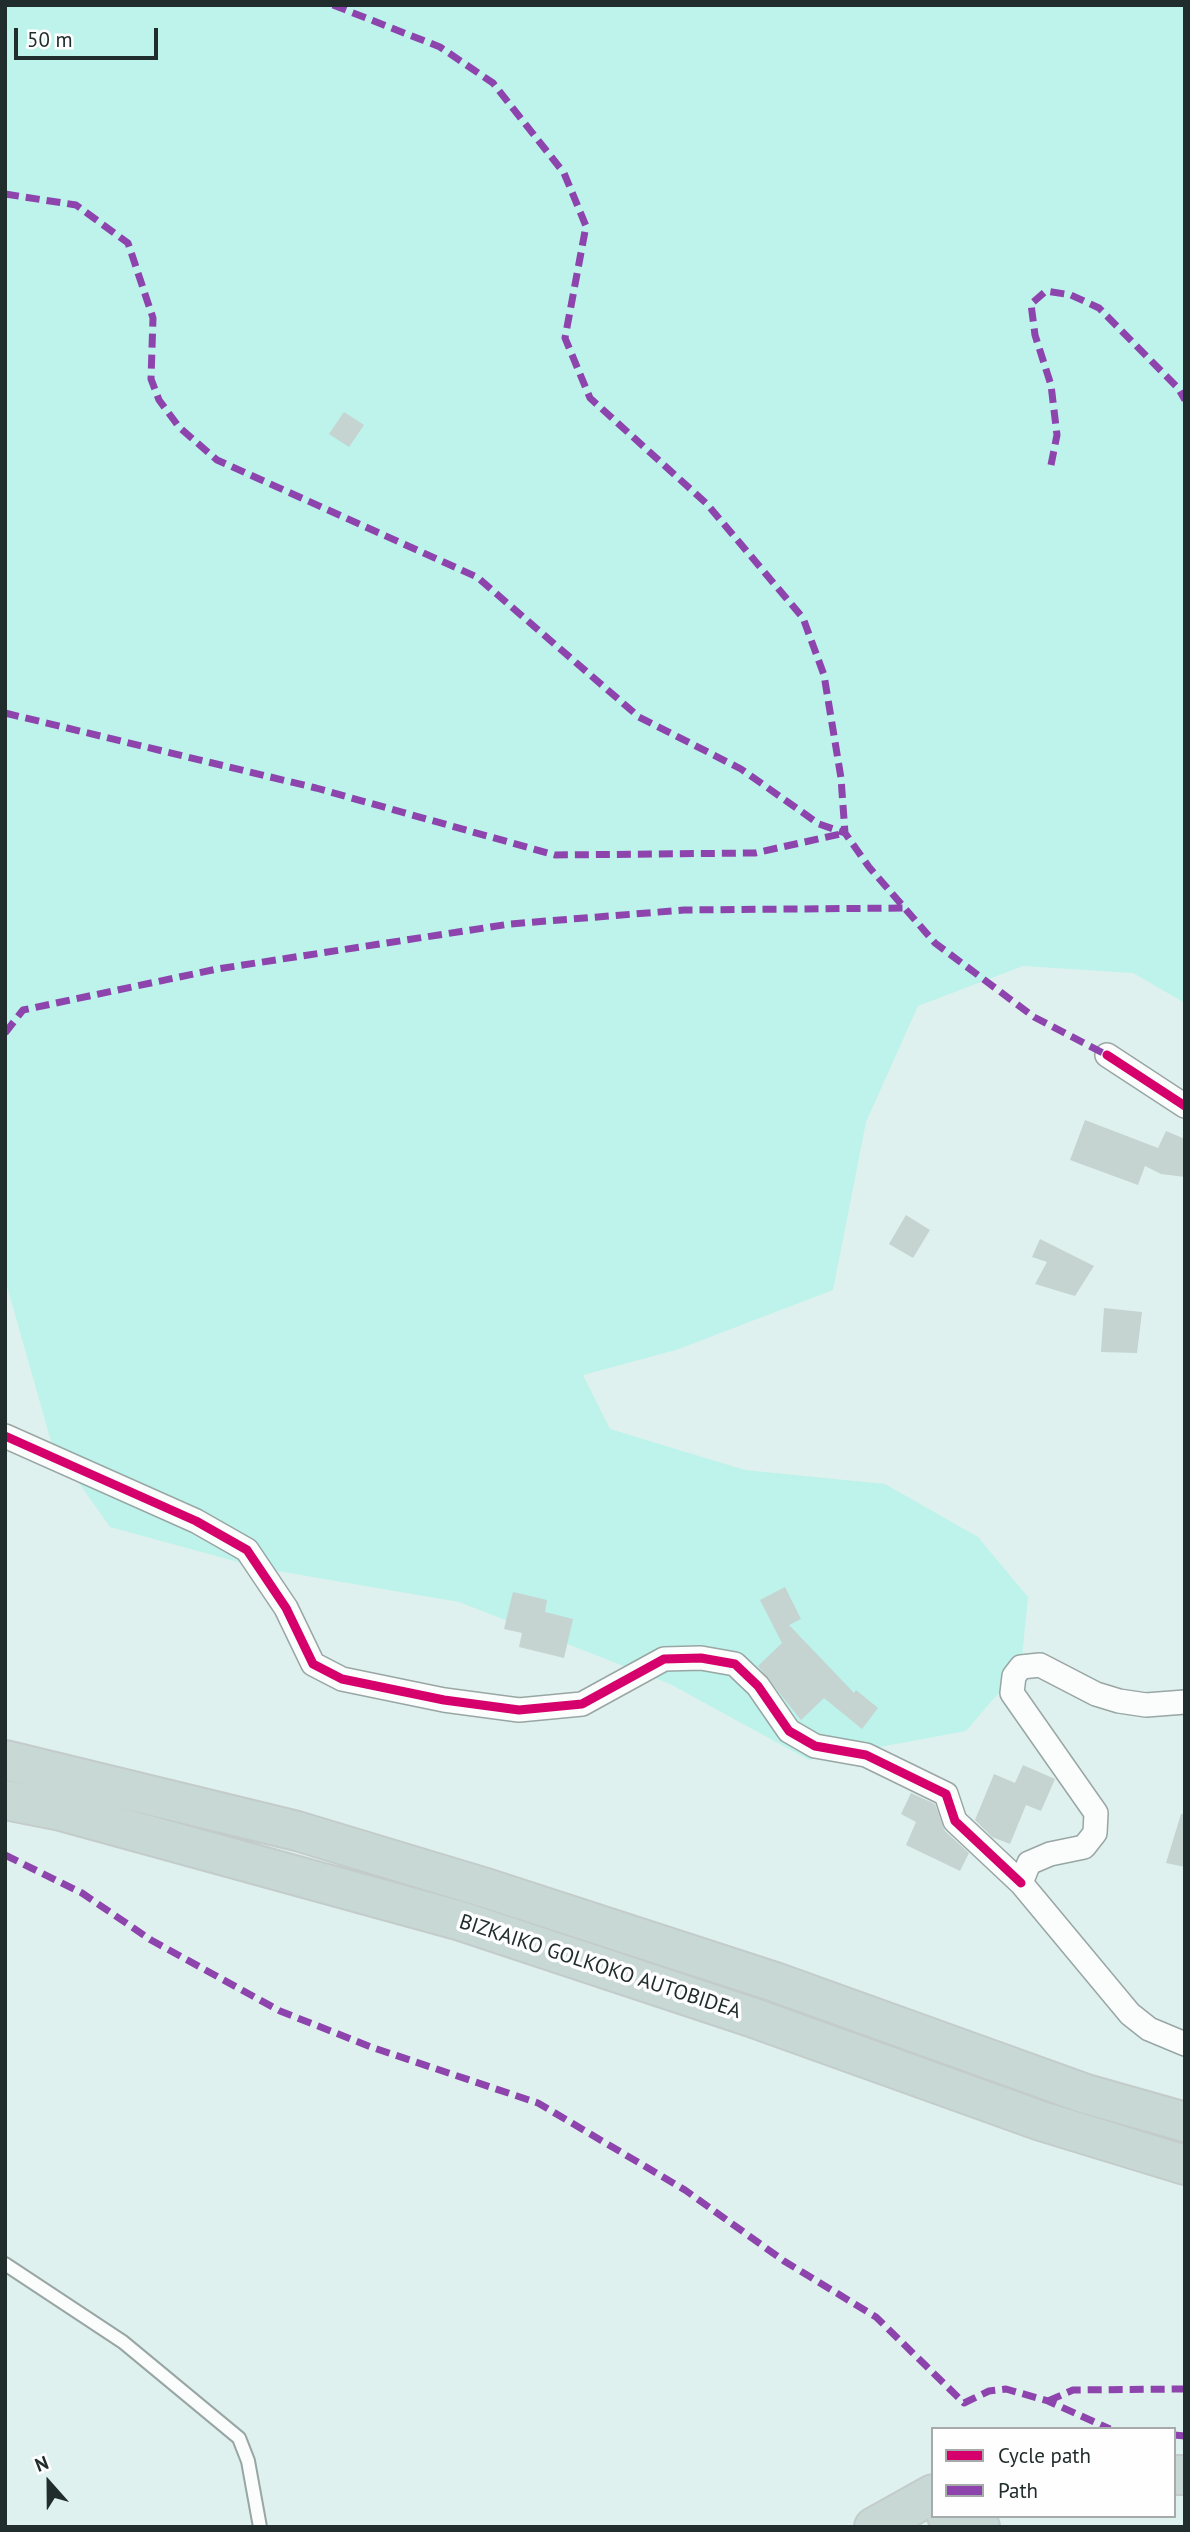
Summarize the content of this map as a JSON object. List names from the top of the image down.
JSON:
{
  "streets": {
    "highway": ["BIZKAIKO GOLKOKO AUTOBIDEA"]
  },
  "legend": ["Cycle path", "Path"],
  "scale_bar": "50 m",
  "north": "top"
}
